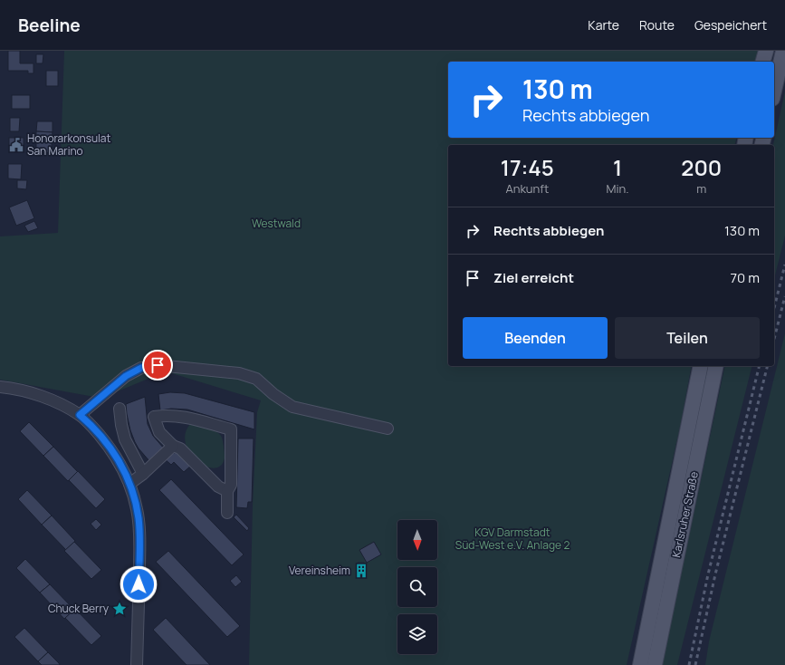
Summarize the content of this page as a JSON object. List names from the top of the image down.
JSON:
{
  "streets": {
    "main road": ["Karlsruher Straße"]
  },
  "parks": ["Westwald", "KGV Darmstadt Süd-West e.V. Anlage 2"],
  "places": {
    "public building": ["Honorarkonsulat San Marino"],
    "building": ["Vereinsheim"],
    "place": ["Chuck Berry"]
  },
  "north": "bottom",
  "page": {
    "header": "Beeline",
    "nav": ["Karte", "Route", "Gespeichert"],
    "turn": ["130 m", "Rechts abbiegen"],
    "eta": [
      "17:45",
      "Ankunft",
      "1",
      "Min.",
      "200",
      "m"
    ],
    "list": [
      {
        "name": "Rechts abbiegen",
        "value": "130 m"
      },
      {
        "name": "Ziel erreicht",
        "value": "70 m"
      }
    ],
    "buttons": ["Beenden", "Teilen"]
  }
}
